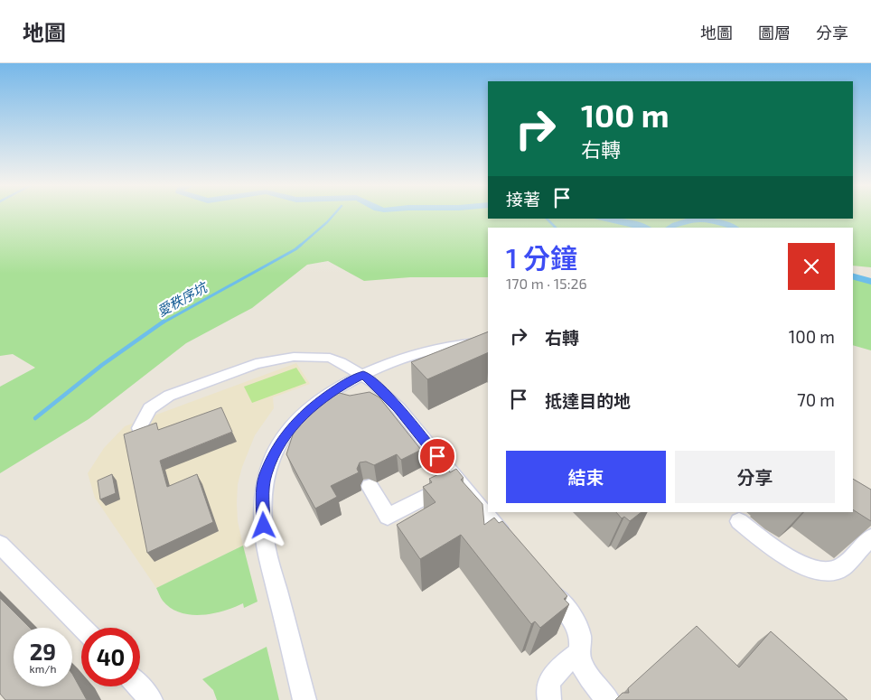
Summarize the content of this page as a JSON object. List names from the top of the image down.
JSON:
{
  "water": ["愛秩序坑"],
  "page": {
    "header": "地圖",
    "nav": ["地圖", "圖層", "分享"],
    "turn": ["100 m", "右轉"],
    "then": "接著",
    "heading": ["1 分鐘", "170 m · 15:26"],
    "list": [
      {
        "name": "右轉",
        "value": "100 m"
      },
      {
        "name": "抵達目的地",
        "value": "70 m"
      }
    ],
    "buttons": ["結束", "分享"],
    "speed": "29 km/h",
    "limit": "40"
  }
}
